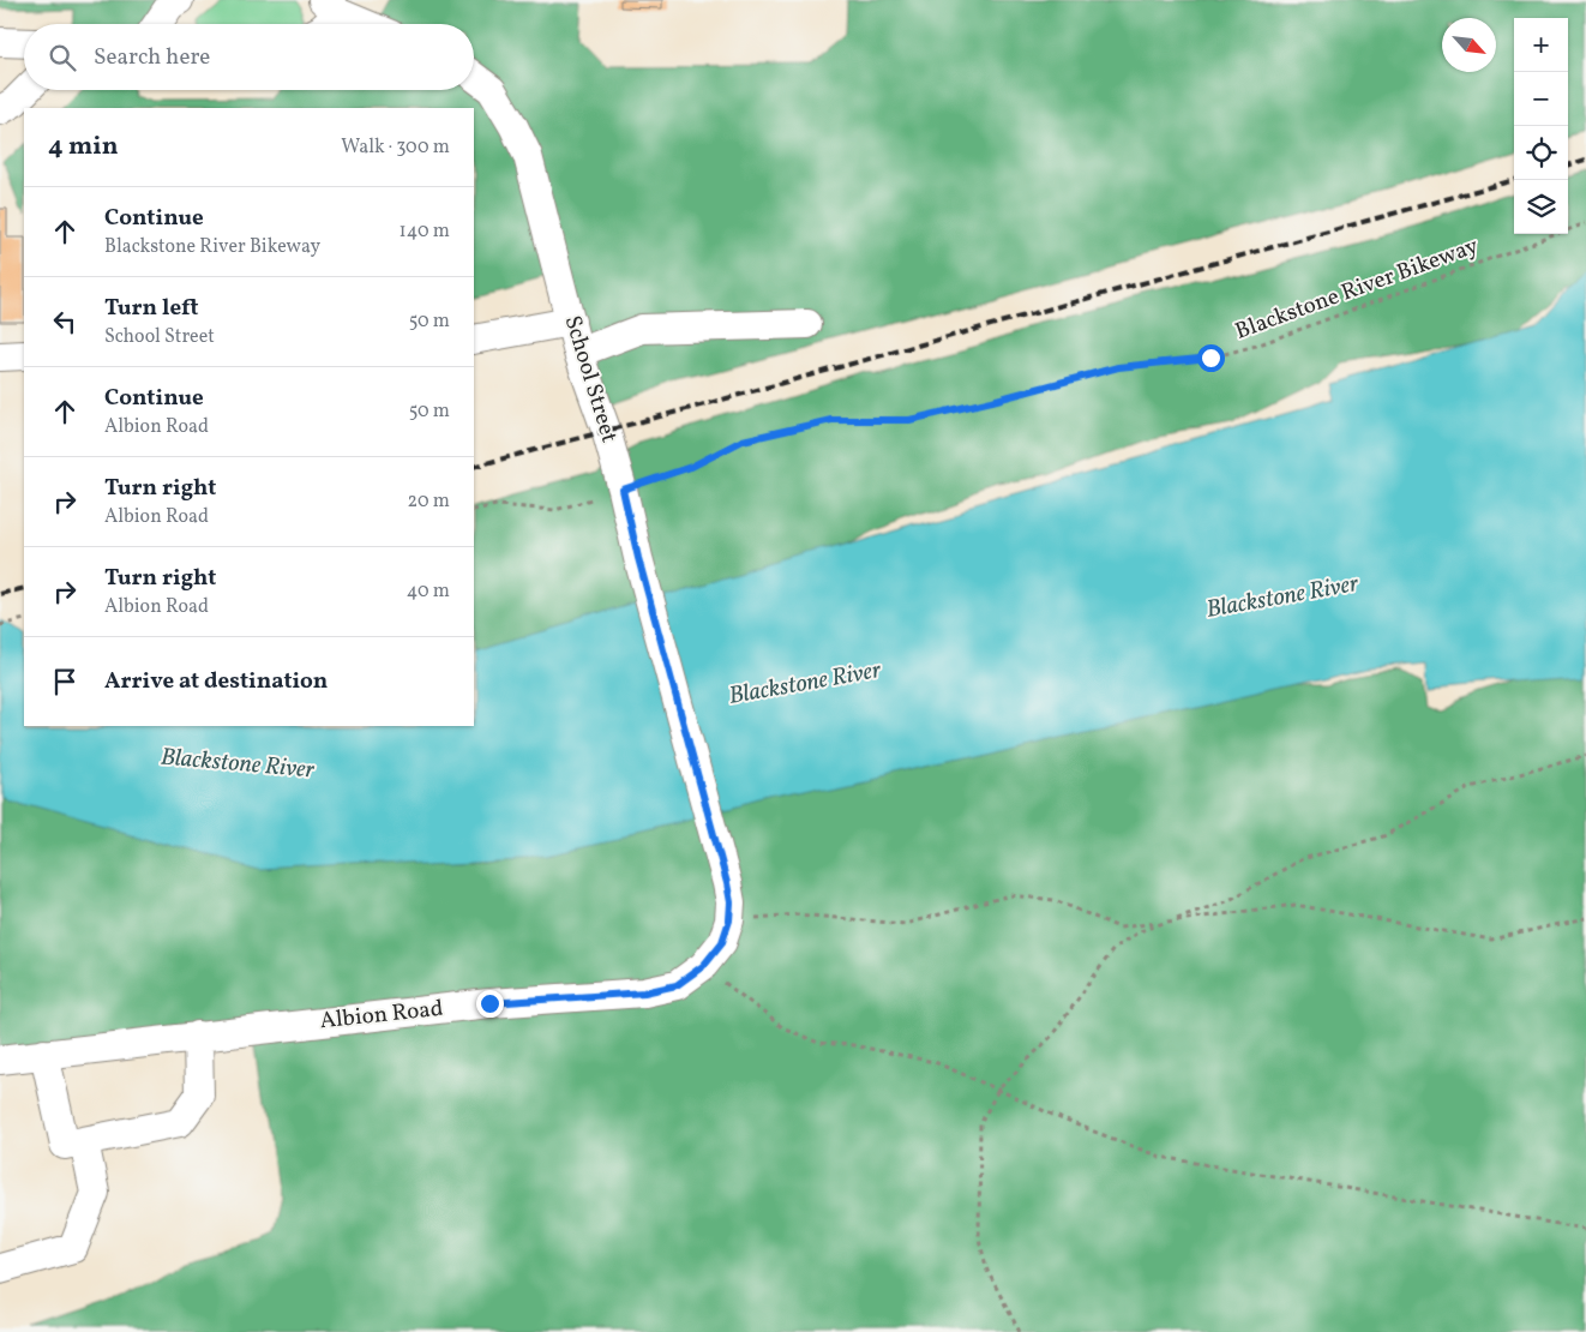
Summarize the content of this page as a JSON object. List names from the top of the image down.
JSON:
{
  "streets": {
    "street": ["School Street", "Albion Road"],
    "path": ["Blackstone River Bikeway"]
  },
  "crossings": [
    ["Blackstone River Bikeway", "School Street"],
    ["School Street", "Albion Road"]
  ],
  "water": ["Blackstone River"],
  "north": "bottom right",
  "page": {
    "map_buttons": ["+", "−"],
    "search": "Search here",
    "heading": ["4 min", "Walk · 300 m"],
    "list": [
      ["Continue", "Blackstone River Bikeway", "140 m"],
      ["Turn left", "School Street", "50 m"],
      ["Continue", "Albion Road", "50 m"],
      ["Turn right", "Albion Road", "20 m"],
      ["Turn right", "Albion Road", "40 m"],
      "Arrive at destination"
    ]
  }
}
